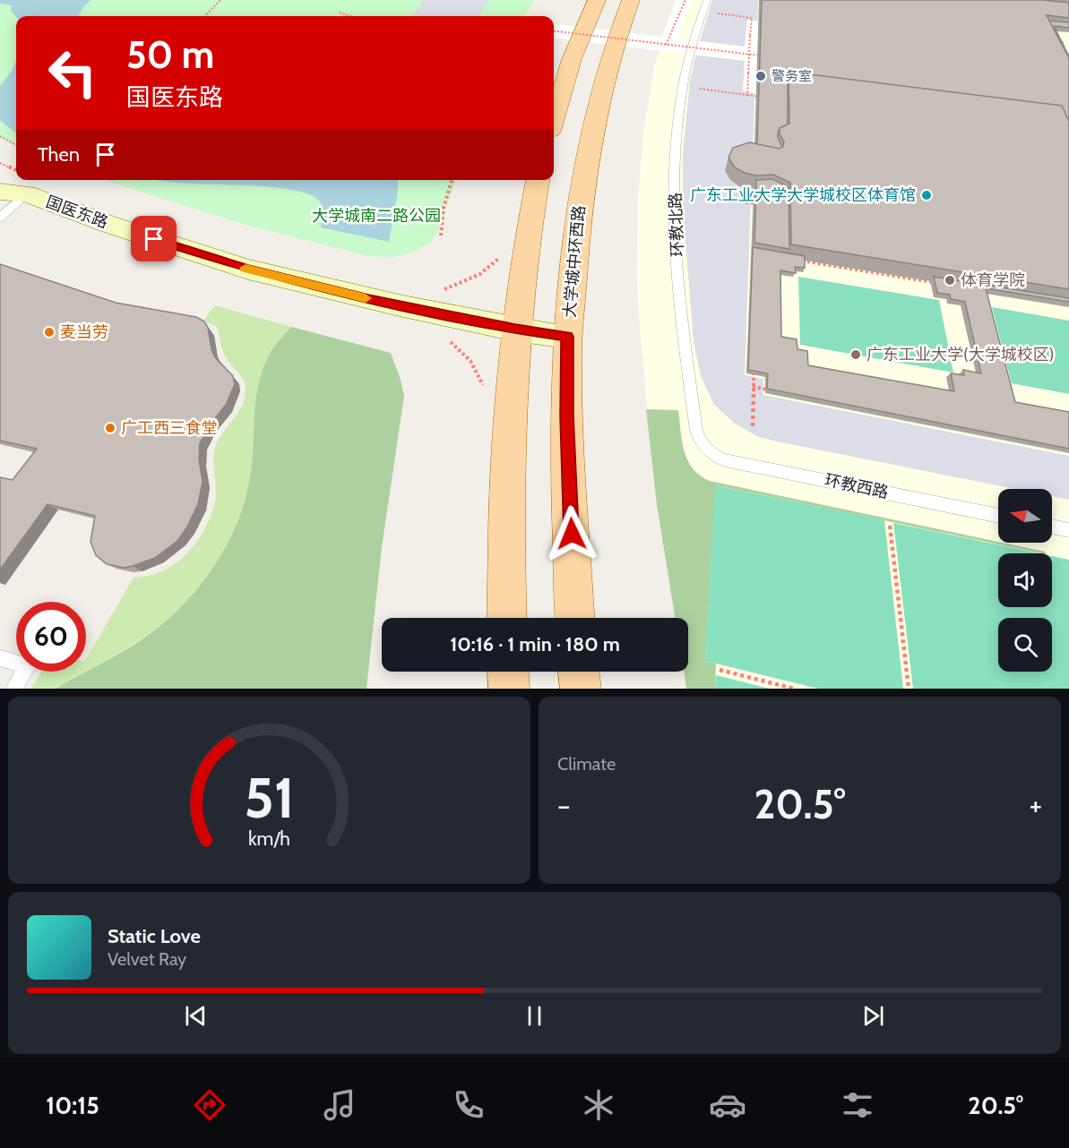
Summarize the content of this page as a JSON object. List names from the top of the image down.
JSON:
{
  "streets": {
    "main road": ["国医东路", "大学城中环西路"],
    "lane": ["环教北路", "环教西路"]
  },
  "crossings": [
    ["国医东路", "大学城中环西路"],
    ["环教北路", "环教西路"]
  ],
  "parks": ["大学城南二路公园"],
  "places": [
    "警务室",
    "广东工业大学大学城校区体育馆",
    "体育学院",
    "麦当劳",
    "广东工业大学(大学城校区)",
    "广工西三食堂"
  ],
  "north": "left",
  "page": {
    "turn": ["50 m", "国医东路"],
    "then": "Then",
    "limit": "60",
    "trip": "10:16 · 1 min · 180 m",
    "tile": "Climate",
    "heat": ["−", "20.5°", "+"],
    "song": ["Static Love", "Velvet Ray"],
    "tabs": ["10:15", "20.5°"],
    "gauge": ["51", "km/h"]
  }
}
